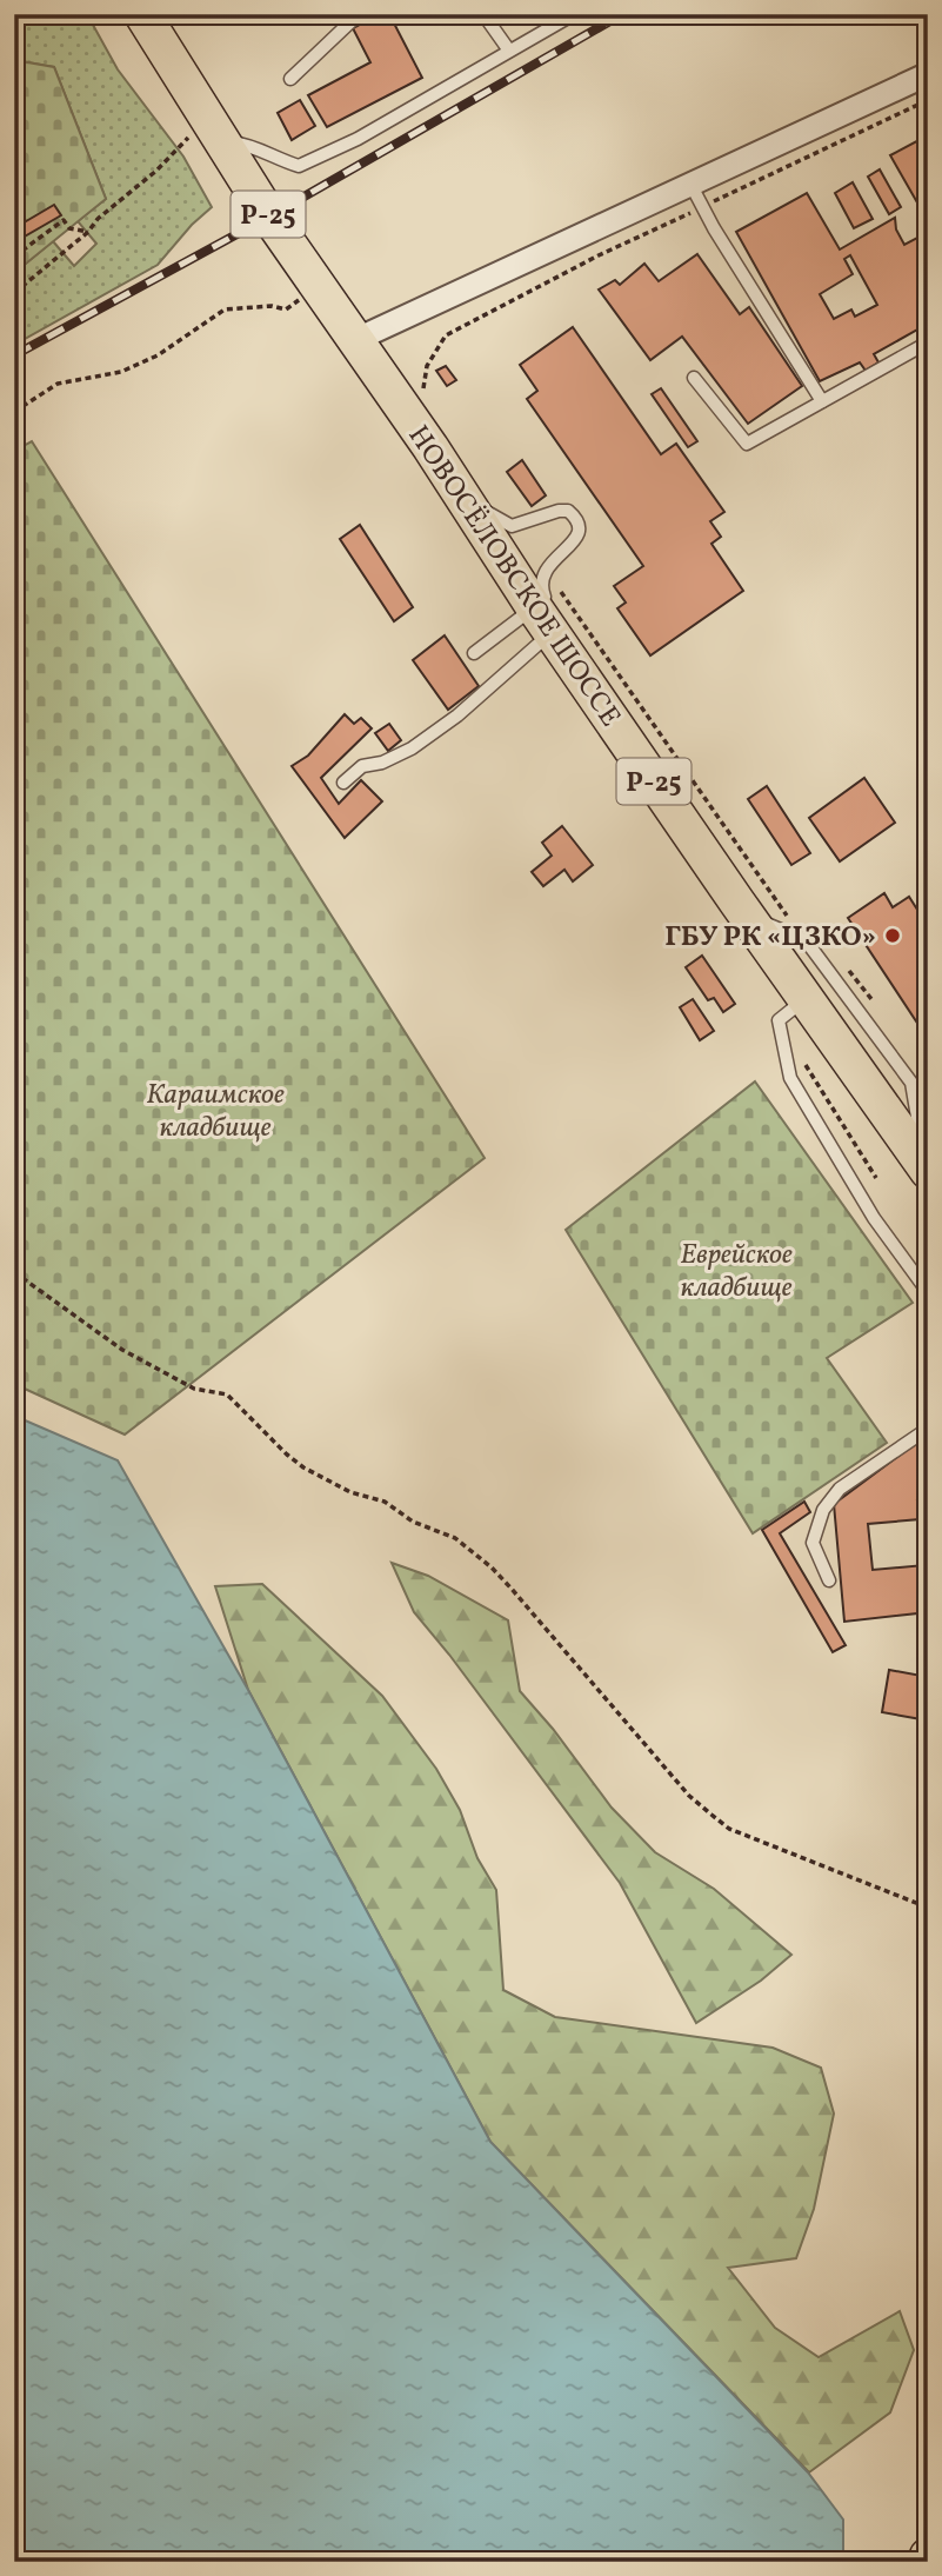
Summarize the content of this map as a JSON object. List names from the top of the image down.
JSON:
{
  "streets": {
    "main road": ["Р-25", "НОВОСЁЛОВСКОЕ ШОССЕ"]
  },
  "parks": ["Караимское кладбище", "Еврейское кладбище"],
  "places": ["ГБУ РК «ЦЗКО»"]
}
